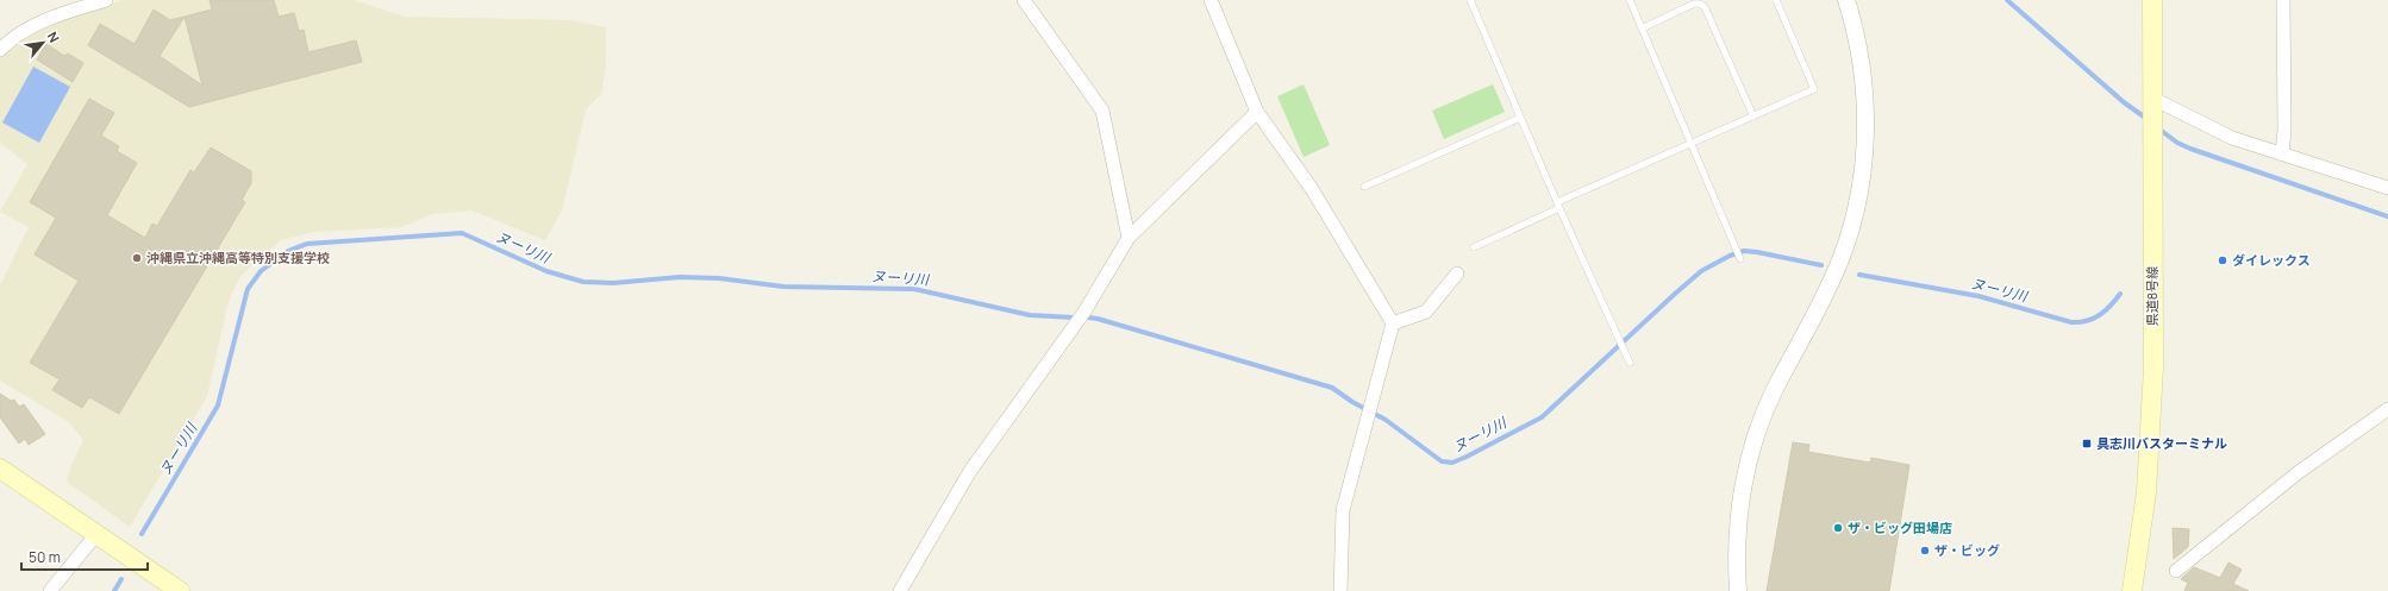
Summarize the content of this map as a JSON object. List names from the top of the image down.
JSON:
{
  "streets": {
    "main road": ["県道8号線"]
  },
  "water": ["ヌーリ川"],
  "places": {
    "other": [
      "沖縄県立沖縄高等特別支援学校",
      "ダイレックス",
      "ザ・ビッグ田場店",
      "ザ・ビッグ"
    ],
    "transit": ["具志川バスターミナル"]
  },
  "scale_bar": "50 m",
  "north": "top right"
}
